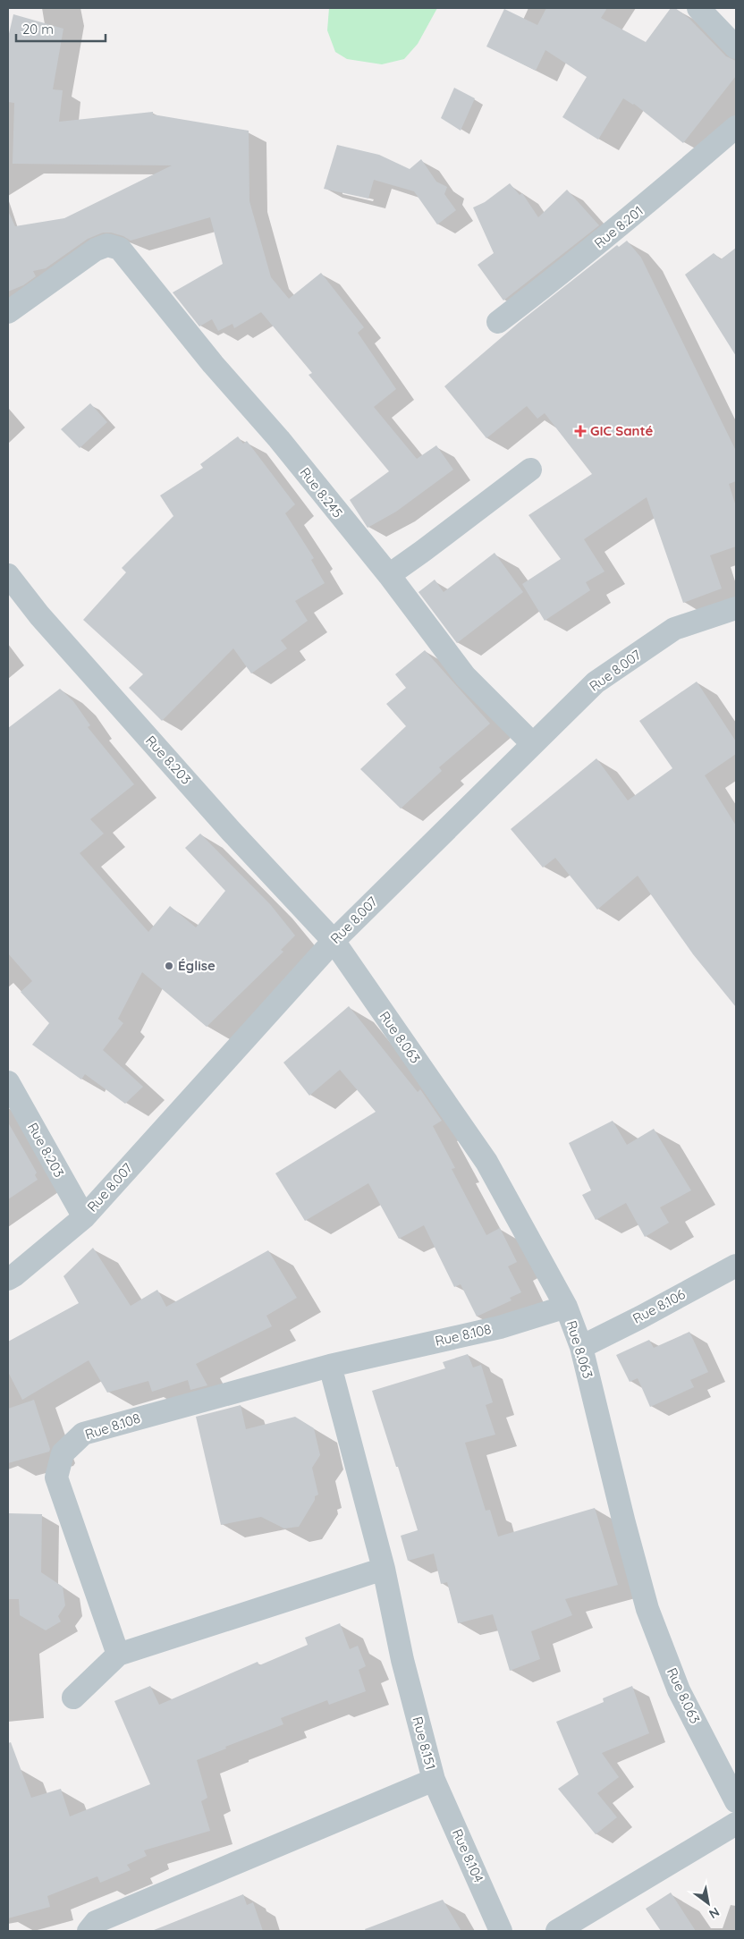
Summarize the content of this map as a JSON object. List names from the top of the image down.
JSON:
{
  "streets": {
    "street": [
      "Rue 8.201",
      "Rue 8.245",
      "Rue 8.007",
      "Rue 8.203",
      "Rue 8.063",
      "Rue 8.106",
      "Rue 8.108",
      "Rue 8.151",
      "Rue 8.104"
    ]
  },
  "crossings": [
    ["Rue 8.245", "Rue 8.007"],
    ["Rue 8.007", "Rue 8.203"],
    ["Rue 8.007", "Rue 8.063"],
    ["Rue 8.203", "Rue 8.063"],
    ["Rue 8.063", "Rue 8.106"],
    ["Rue 8.063", "Rue 8.108"],
    ["Rue 8.108", "Rue 8.151"],
    ["Rue 8.151", "Rue 8.104"]
  ],
  "places": {
    "health": ["GIC Santé"],
    "other": ["Église"]
  },
  "scale_bar": "20 m",
  "north": "bottom right"
}
